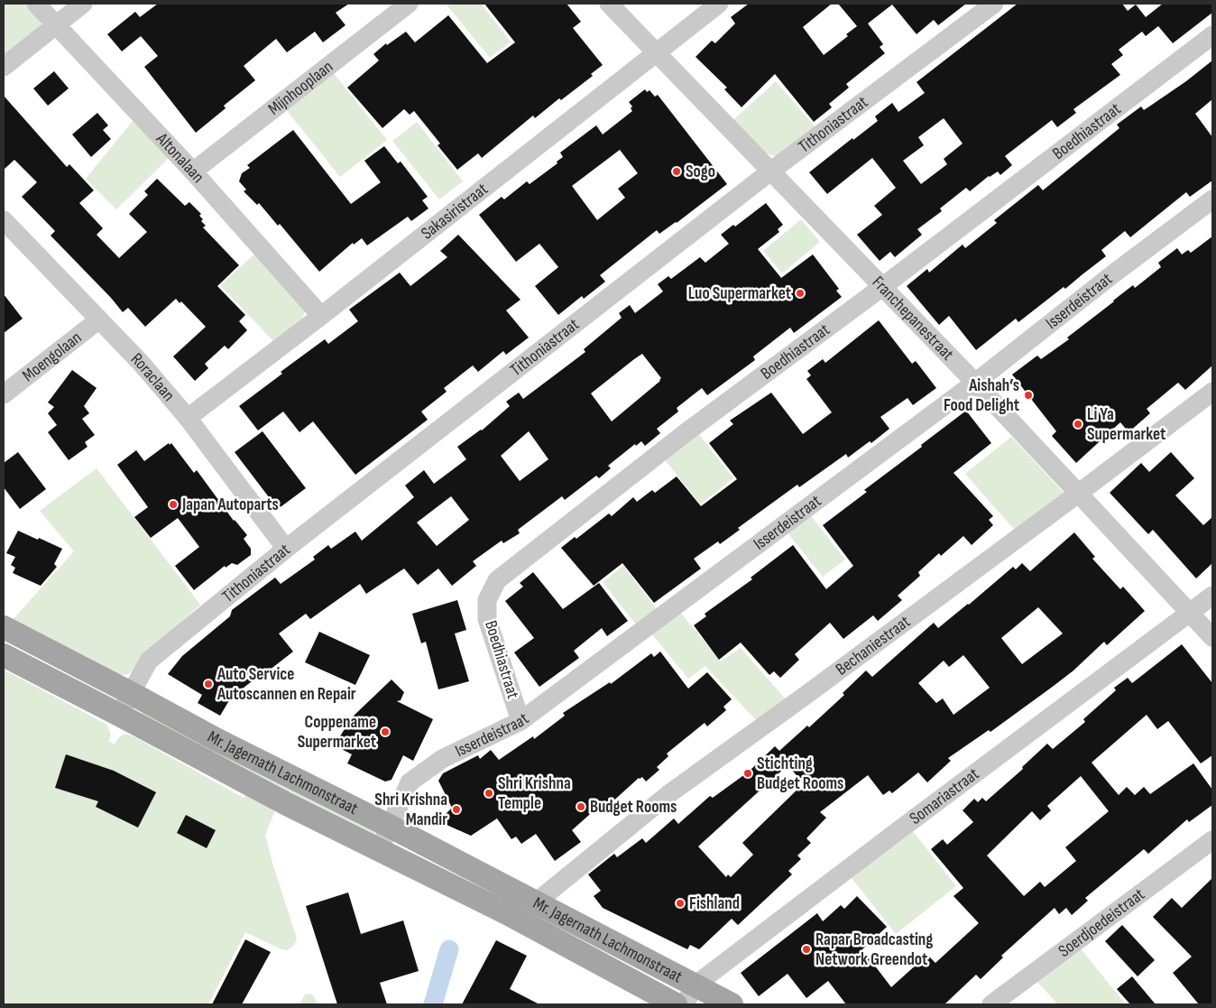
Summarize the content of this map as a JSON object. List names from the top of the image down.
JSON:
{
  "streets": {
    "main road": ["Mr. Jagernath Lachmonstraat"],
    "street": [
      "Mijnhooplaan",
      "Tithoniastraat",
      "Boedhiastraat",
      "Altonalaan",
      "Sakasiristraat",
      "Isserdeistraat",
      "Franchepanestraat",
      "Moengolaan",
      "Roraclaan",
      "Bechaniestraat",
      "Somariastraat",
      "Soerdjoedeistraat"
    ]
  },
  "crossings": [
    ["Mijnhooplaan", "Altonalaan"],
    ["Tithoniastraat", "Franchepanestraat"],
    ["Tithoniastraat", "Roraclaan"],
    ["Tithoniastraat", "Mr. Jagernath Lachmonstraat"],
    ["Boedhiastraat", "Isserdeistraat"],
    ["Boedhiastraat", "Franchepanestraat"],
    ["Altonalaan", "Sakasiristraat"],
    ["Sakasiristraat", "Franchepanestraat"],
    ["Sakasiristraat", "Roraclaan"],
    ["Isserdeistraat", "Franchepanestraat"],
    ["Isserdeistraat", "Mr. Jagernath Lachmonstraat"],
    ["Franchepanestraat", "Bechaniestraat"],
    ["Franchepanestraat", "Somariastraat"],
    ["Moengolaan", "Roraclaan"],
    ["Bechaniestraat", "Mr. Jagernath Lachmonstraat"],
    ["Mr. Jagernath Lachmonstraat", "Somariastraat"]
  ],
  "places": [
    "Sogo",
    "Luo Supermarket",
    "Aishah’s Food Delight",
    "Li Ya Supermarket",
    "Japan Autoparts",
    "Auto Service Autoscannen en Repair",
    "Coppename Supermarket",
    "Stichting Budget Rooms",
    "Shri Krishna Temple",
    "Budget Rooms",
    "Shri Krishna Mandir",
    "Fishland",
    "Rapar Broadcasting Network Greendot"
  ]
}
